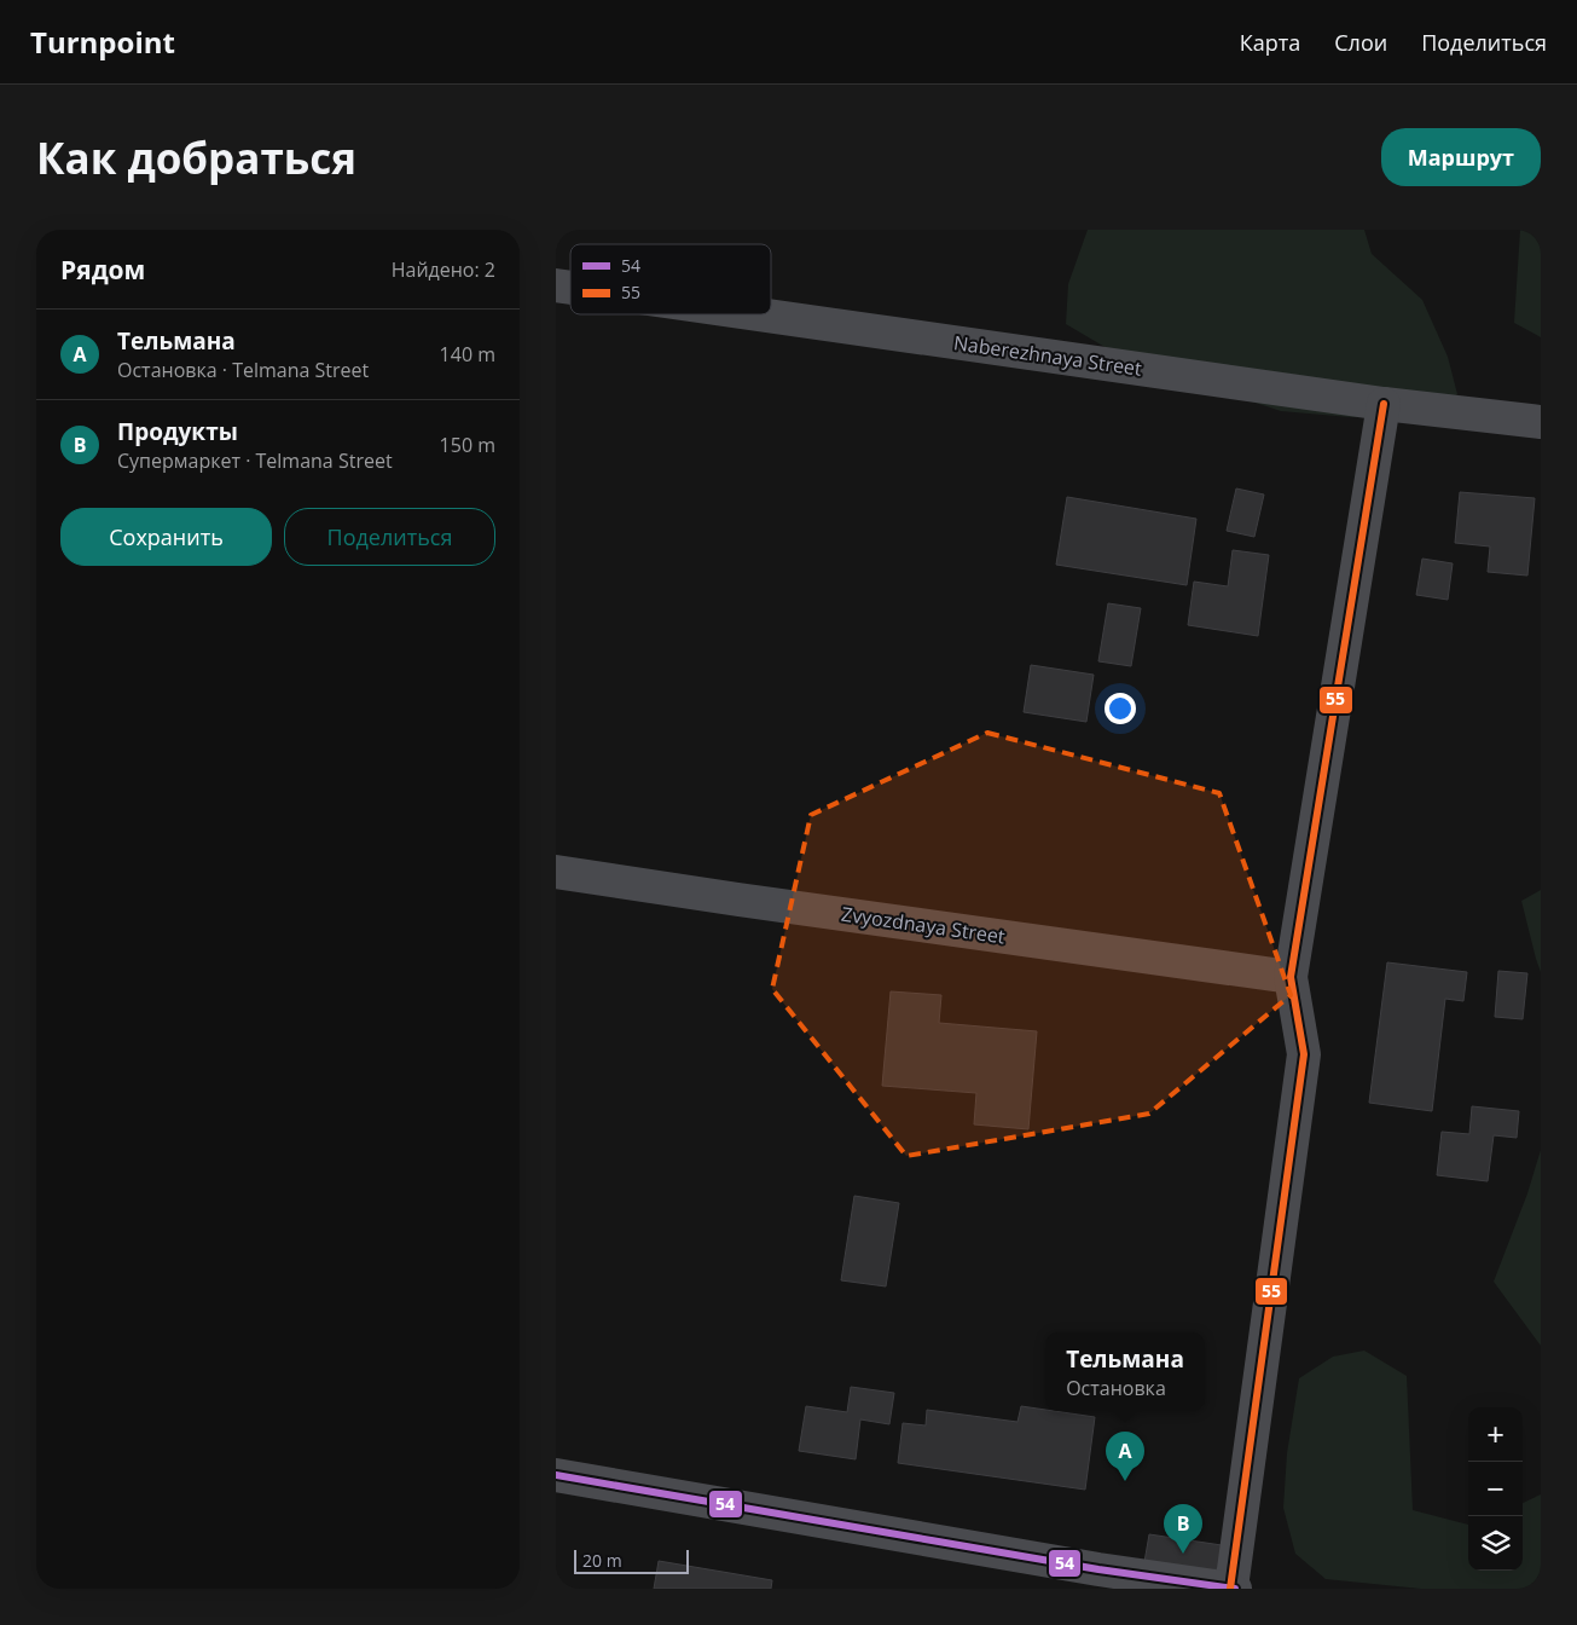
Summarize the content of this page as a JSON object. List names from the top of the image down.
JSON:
{
  "streets": {
    "street": ["Naberezhnaya Street", "Zvyozdnaya Street"]
  },
  "lines": ["transit line 55", "transit line 54"],
  "legend": ["54", "55"],
  "scale_bar": "20 m",
  "page": {
    "header": "Turnpoint",
    "nav": ["Карта", "Слои", "Поделиться"],
    "buttons": [
      "Маршрут",
      ["Сохранить", "Поделиться"]
    ],
    "title": "Как добраться",
    "heading": ["Рядом", "Найдено: 2"],
    "list": [
      {
        "mark": "A",
        "name": "Тельмана",
        "note": "Остановка · Telmana Street",
        "value": "140 m"
      },
      {
        "mark": "B",
        "name": "Продукты",
        "note": "Супермаркет · Telmana Street",
        "value": "150 m"
      }
    ],
    "popup": ["Тельмана", "Остановка"],
    "map_buttons": ["+", "−"],
    "pins": ["A", "B"],
    "scale": "20 m"
  }
}
